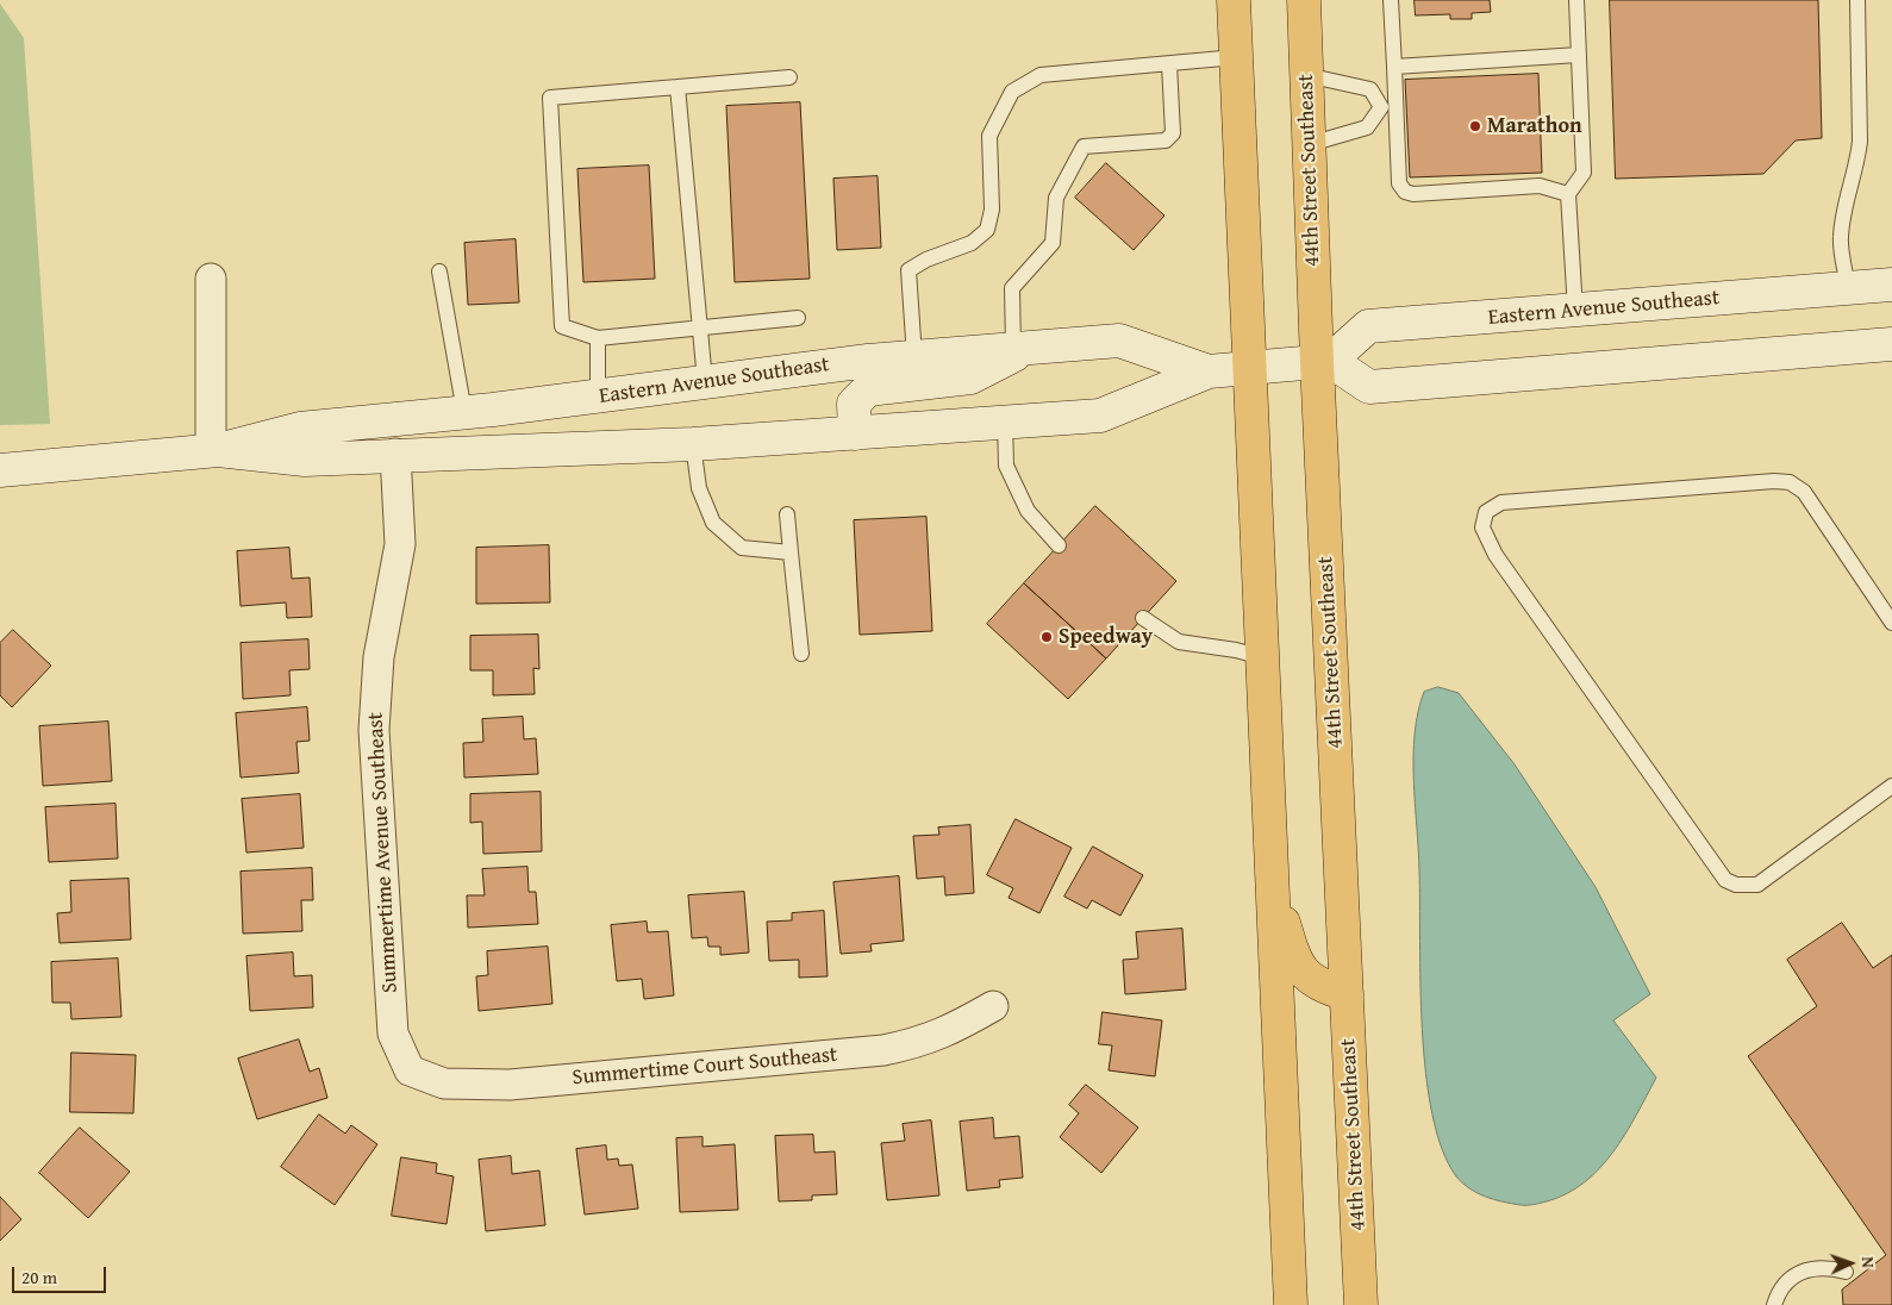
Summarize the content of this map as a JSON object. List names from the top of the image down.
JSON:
{
  "streets": {
    "main road": ["44th Street Southeast"],
    "street": ["Eastern Avenue Southeast", "Summertime Avenue Southeast", "Summertime Court Southeast"]
  },
  "crossings": [
    ["44th Street Southeast", "Eastern Avenue Southeast"],
    ["Eastern Avenue Southeast", "Summertime Avenue Southeast"],
    ["Summertime Avenue Southeast", "Summertime Court Southeast"]
  ],
  "places": ["Marathon", "Speedway"],
  "scale_bar": "20 m",
  "north": "right"
}
